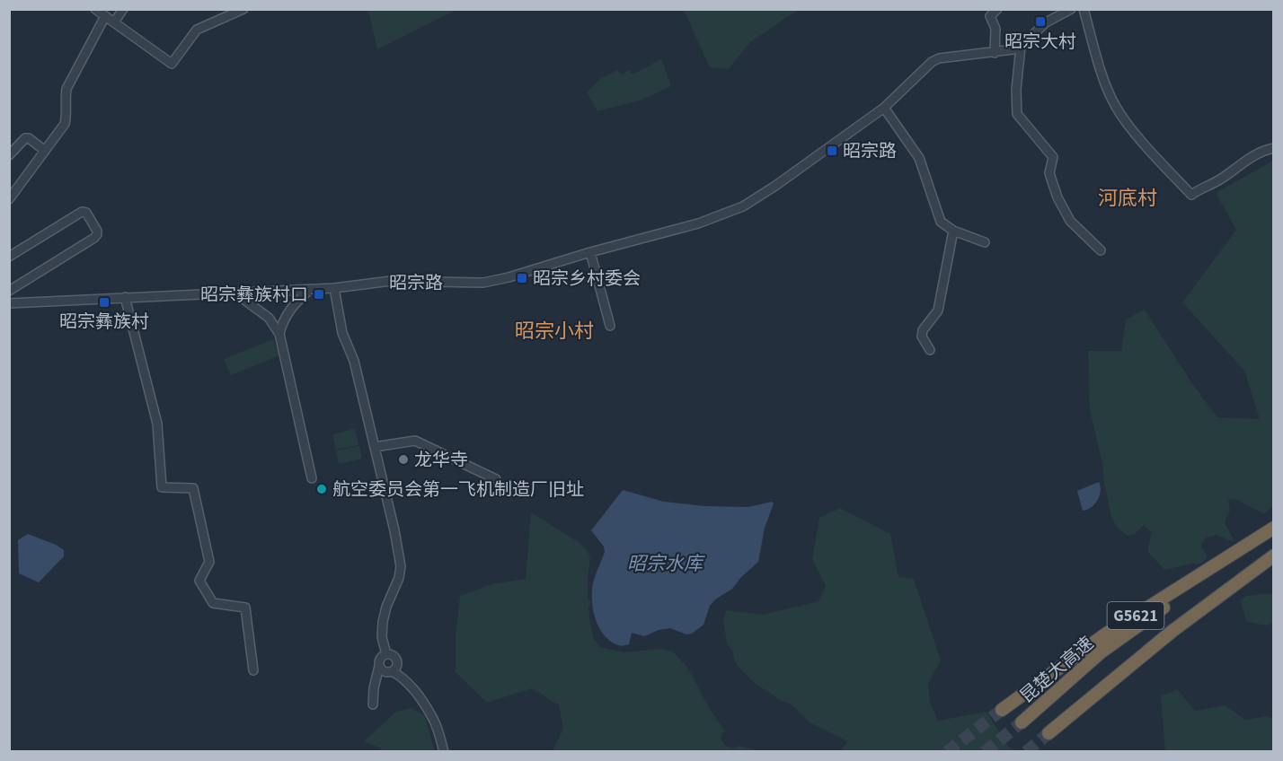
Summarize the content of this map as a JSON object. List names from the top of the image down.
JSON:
{
  "streets": {
    "highway": ["G5621", "昆楚大高速"],
    "street": ["昭宗路"]
  },
  "crossings": [
    ["G5621", "昆楚大高速"]
  ],
  "districts": ["河底村", "昭宗小村"],
  "water": ["昭宗水库"],
  "places": {
    "transit": [
      "昭宗大村",
      "昭宗路",
      "昭宗乡村委会",
      "昭宗彝族村口",
      "昭宗彝族村"
    ],
    "other": ["龙华寺", "航空委员会第一飞机制造厂旧址"]
  }
}
